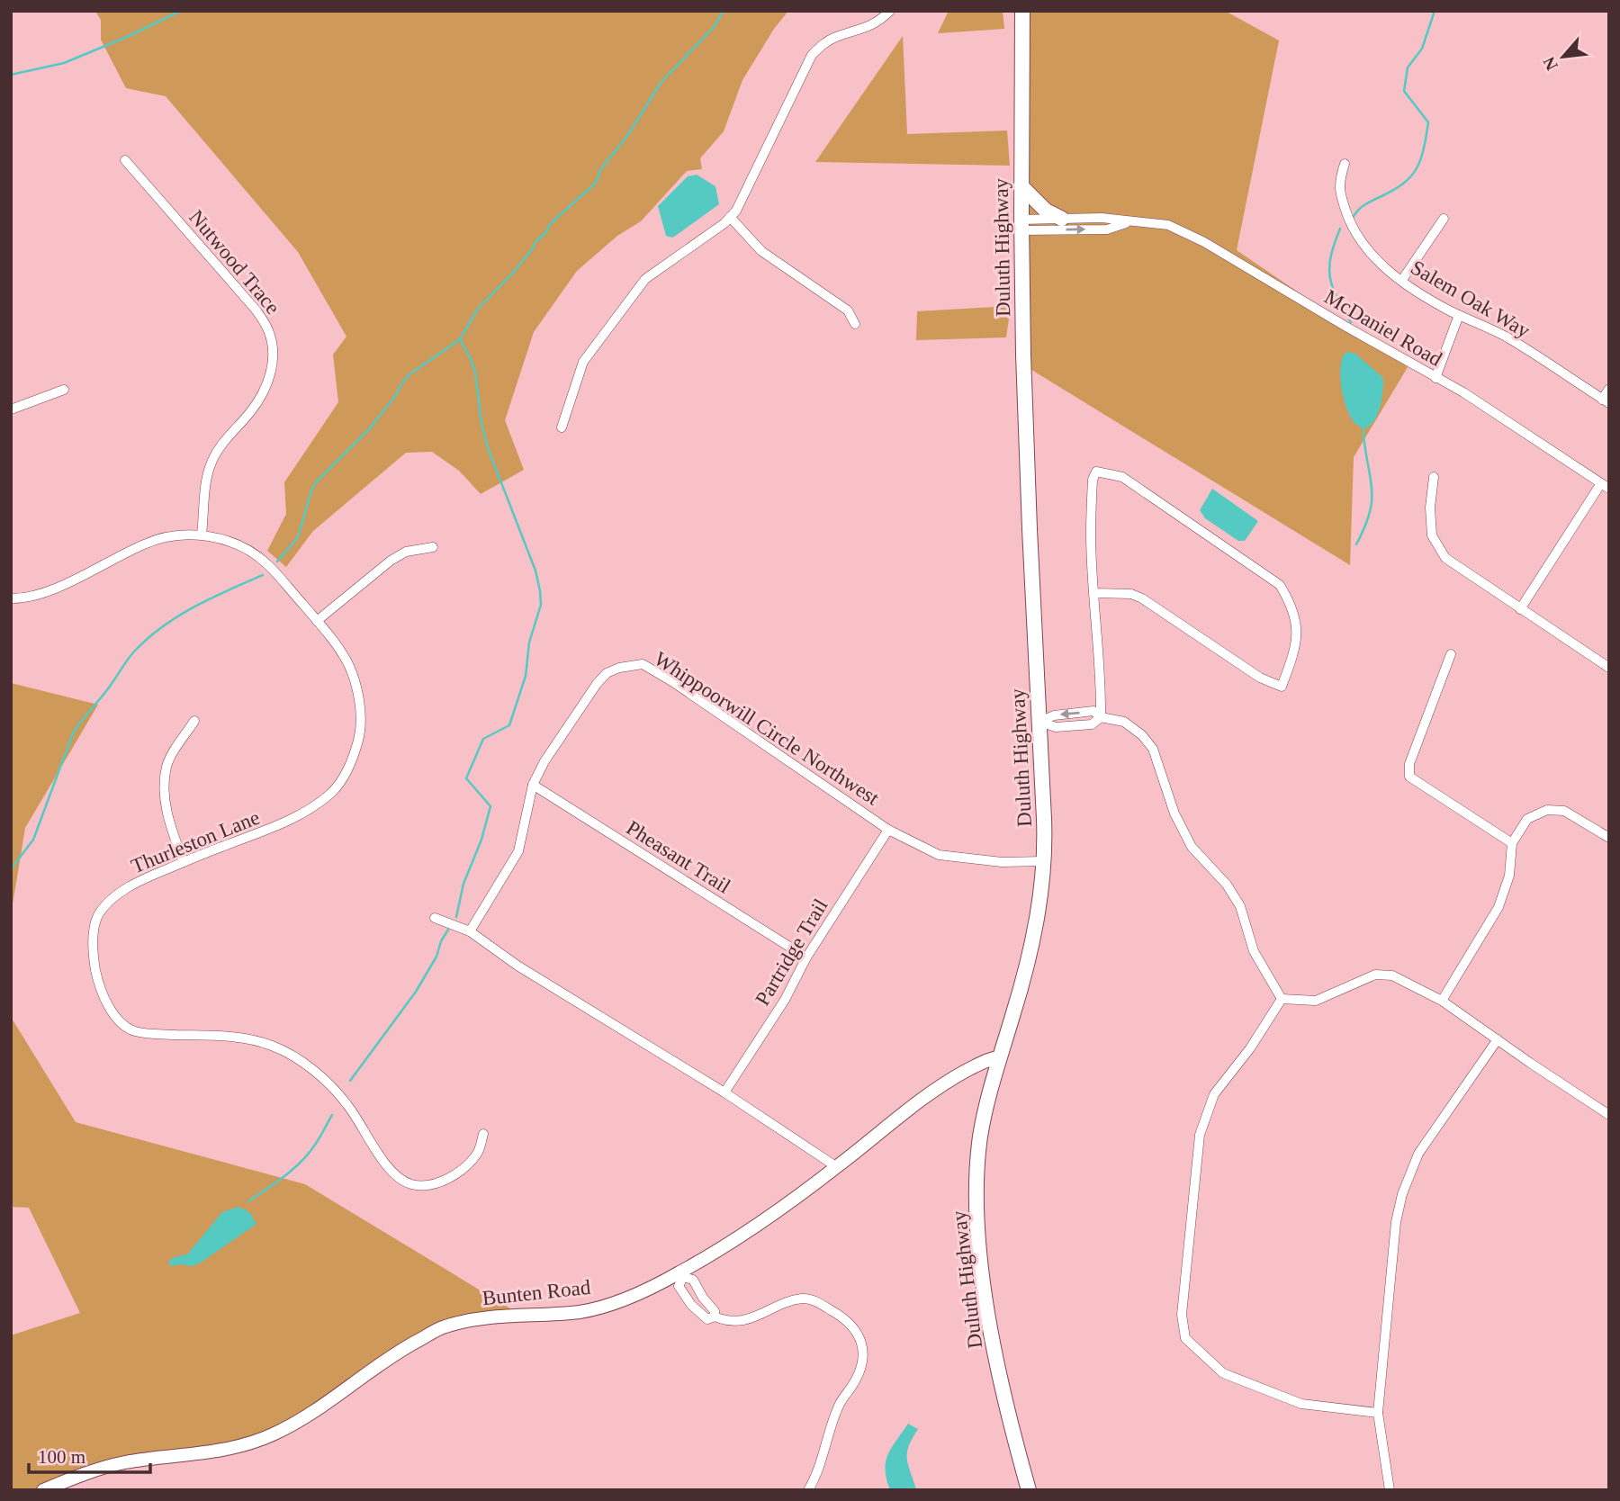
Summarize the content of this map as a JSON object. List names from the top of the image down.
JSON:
{
  "streets": {
    "main road": ["Duluth Highway"],
    "street": [
      "Nutwood Trace",
      "Salem Oak Way",
      "McDaniel Road",
      "Whippoorwill Circle Northwest",
      "Thurleston Lane",
      "Pheasant Trail",
      "Partridge Trail",
      "Bunten Road"
    ]
  },
  "crossings": [
    ["Duluth Highway", "McDaniel Road"],
    ["Duluth Highway", "Whippoorwill Circle Northwest"],
    ["Duluth Highway", "Bunten Road"],
    ["Nutwood Trace", "Thurleston Lane"],
    ["Whippoorwill Circle Northwest", "Pheasant Trail"],
    ["Whippoorwill Circle Northwest", "Partridge Trail"],
    ["Pheasant Trail", "Partridge Trail"]
  ],
  "scale_bar": "100 m",
  "north": "bottom left"
}
